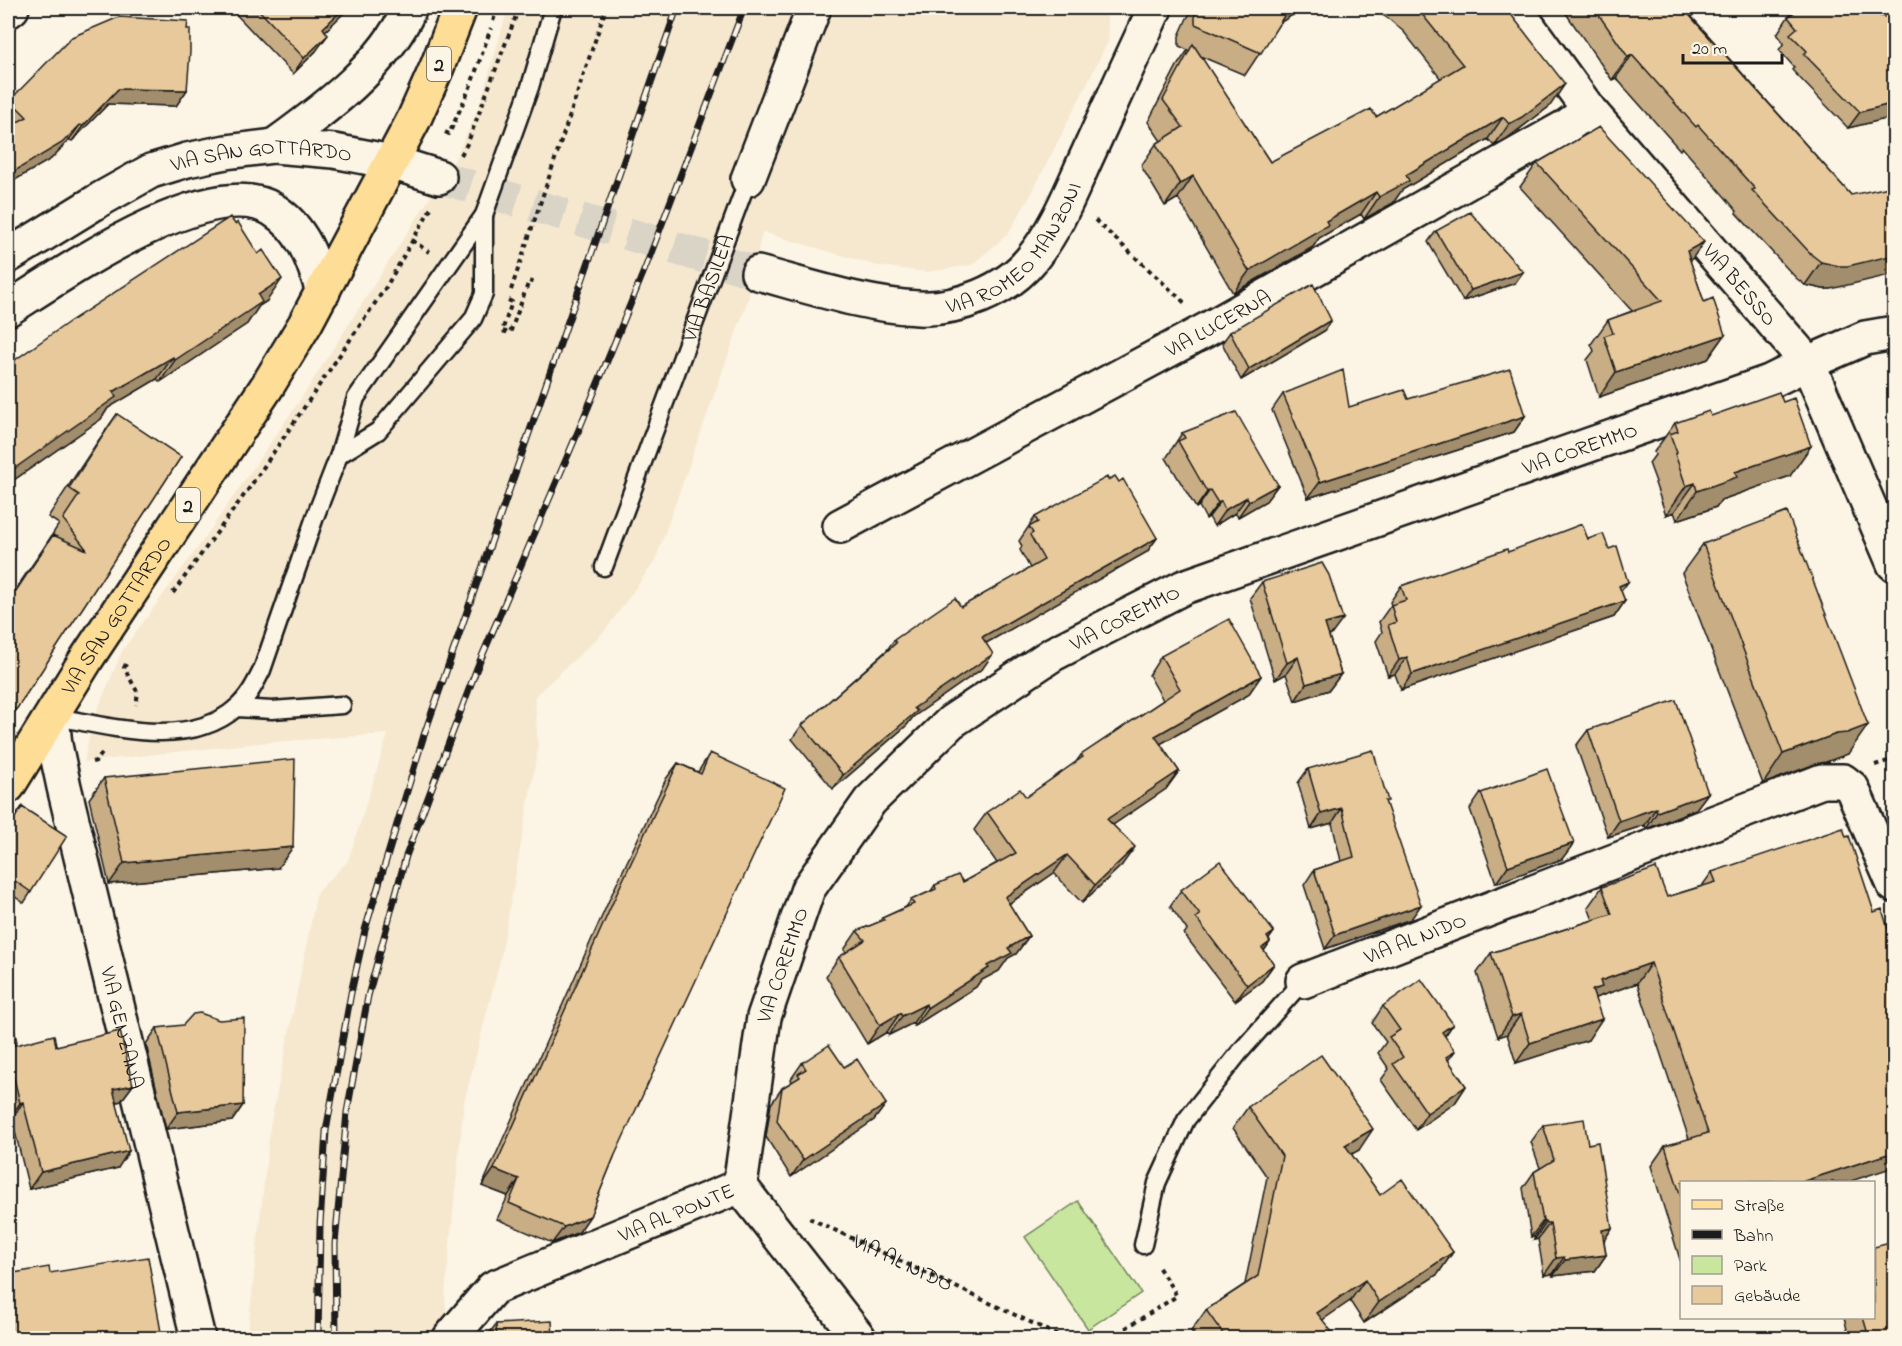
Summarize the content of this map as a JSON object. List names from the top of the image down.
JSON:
{
  "streets": {
    "main road": ["2", "VIA SAN GOTTARDO"],
    "street": [
      "VIA ROMEO MANZONI",
      "VIA BESSO",
      "VIA BASILEA",
      "VIA LUCERNA",
      "VIA COREMMO",
      "VIA AL NIDO",
      "VIA GENZANA",
      "VIA AL PONTE"
    ]
  },
  "crossings": [
    ["2", "VIA SAN GOTTARDO"],
    ["VIA SAN GOTTARDO", "VIA GENZANA"],
    ["VIA BESSO", "VIA LUCERNA"],
    ["VIA BESSO", "VIA COREMMO"],
    ["VIA COREMMO", "VIA AL PONTE"]
  ],
  "legend": [
    "Straße",
    "Bahn",
    "Park",
    "Gebäude"
  ],
  "scale_bar": "20 m"
}
